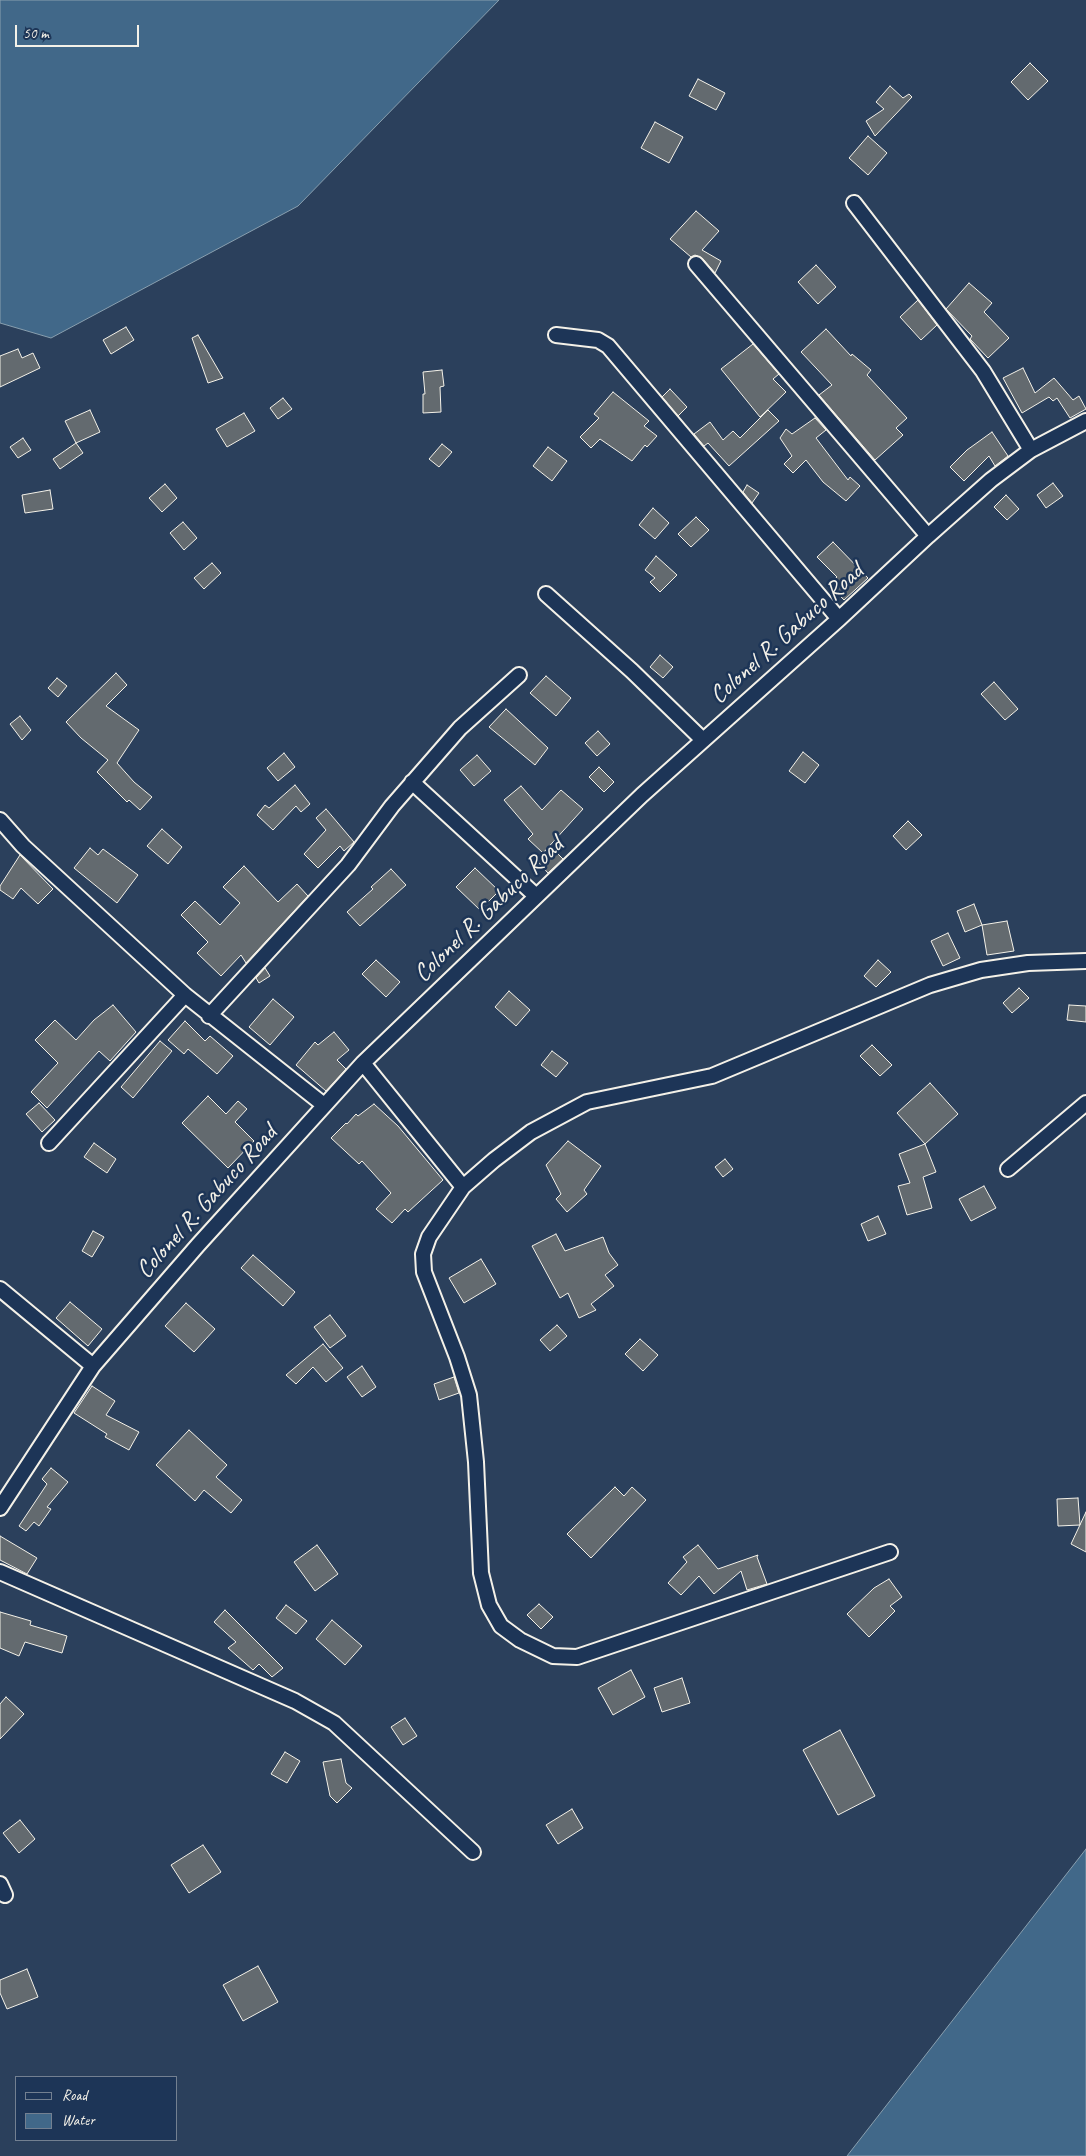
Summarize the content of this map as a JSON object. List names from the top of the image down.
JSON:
{
  "streets": {
    "street": ["Colonel R. Gabuco Road"]
  },
  "legend": ["Road", "Water"],
  "scale_bar": "50 m"
}
